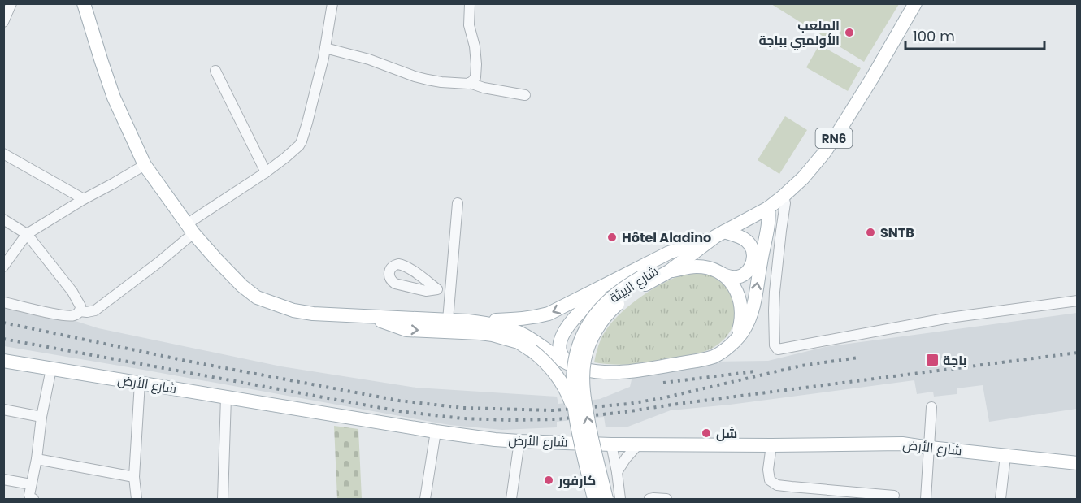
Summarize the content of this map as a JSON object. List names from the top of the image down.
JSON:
{
  "streets": {
    "main road": ["RN6", "شارع البيئة", "شارع الأرض"]
  },
  "places": {
    "other": [
      "الملعب الأولمبي بباجة",
      "SNTB",
      "Hôtel Aladino",
      "شل",
      "كارفور"
    ],
    "transit": ["باجة"]
  },
  "scale_bar": "100 m"
}
